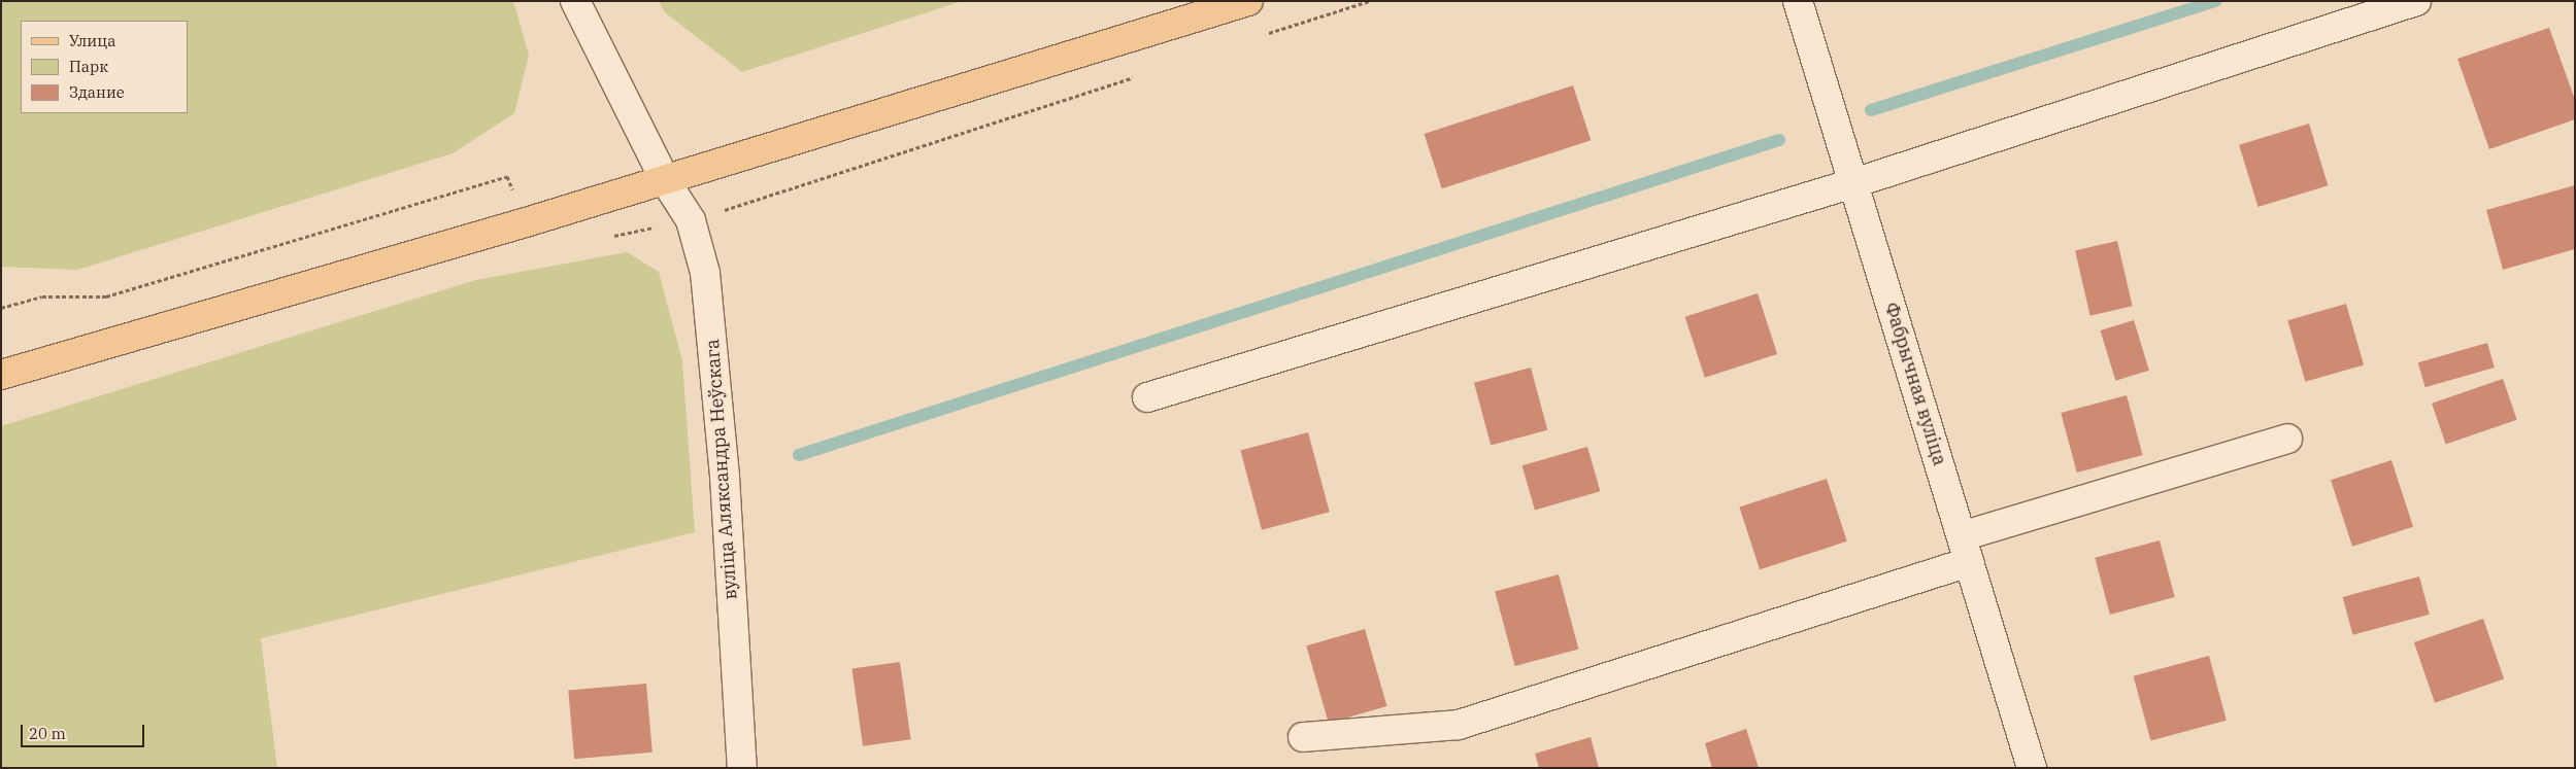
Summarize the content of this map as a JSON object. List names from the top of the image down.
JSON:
{
  "streets": {
    "street": ["Фабрычная вуліца", "вуліца Аляксандра Неўскага"]
  },
  "legend": ["Улица", "Парк", "Здание"],
  "scale_bar": "20 m"
}
